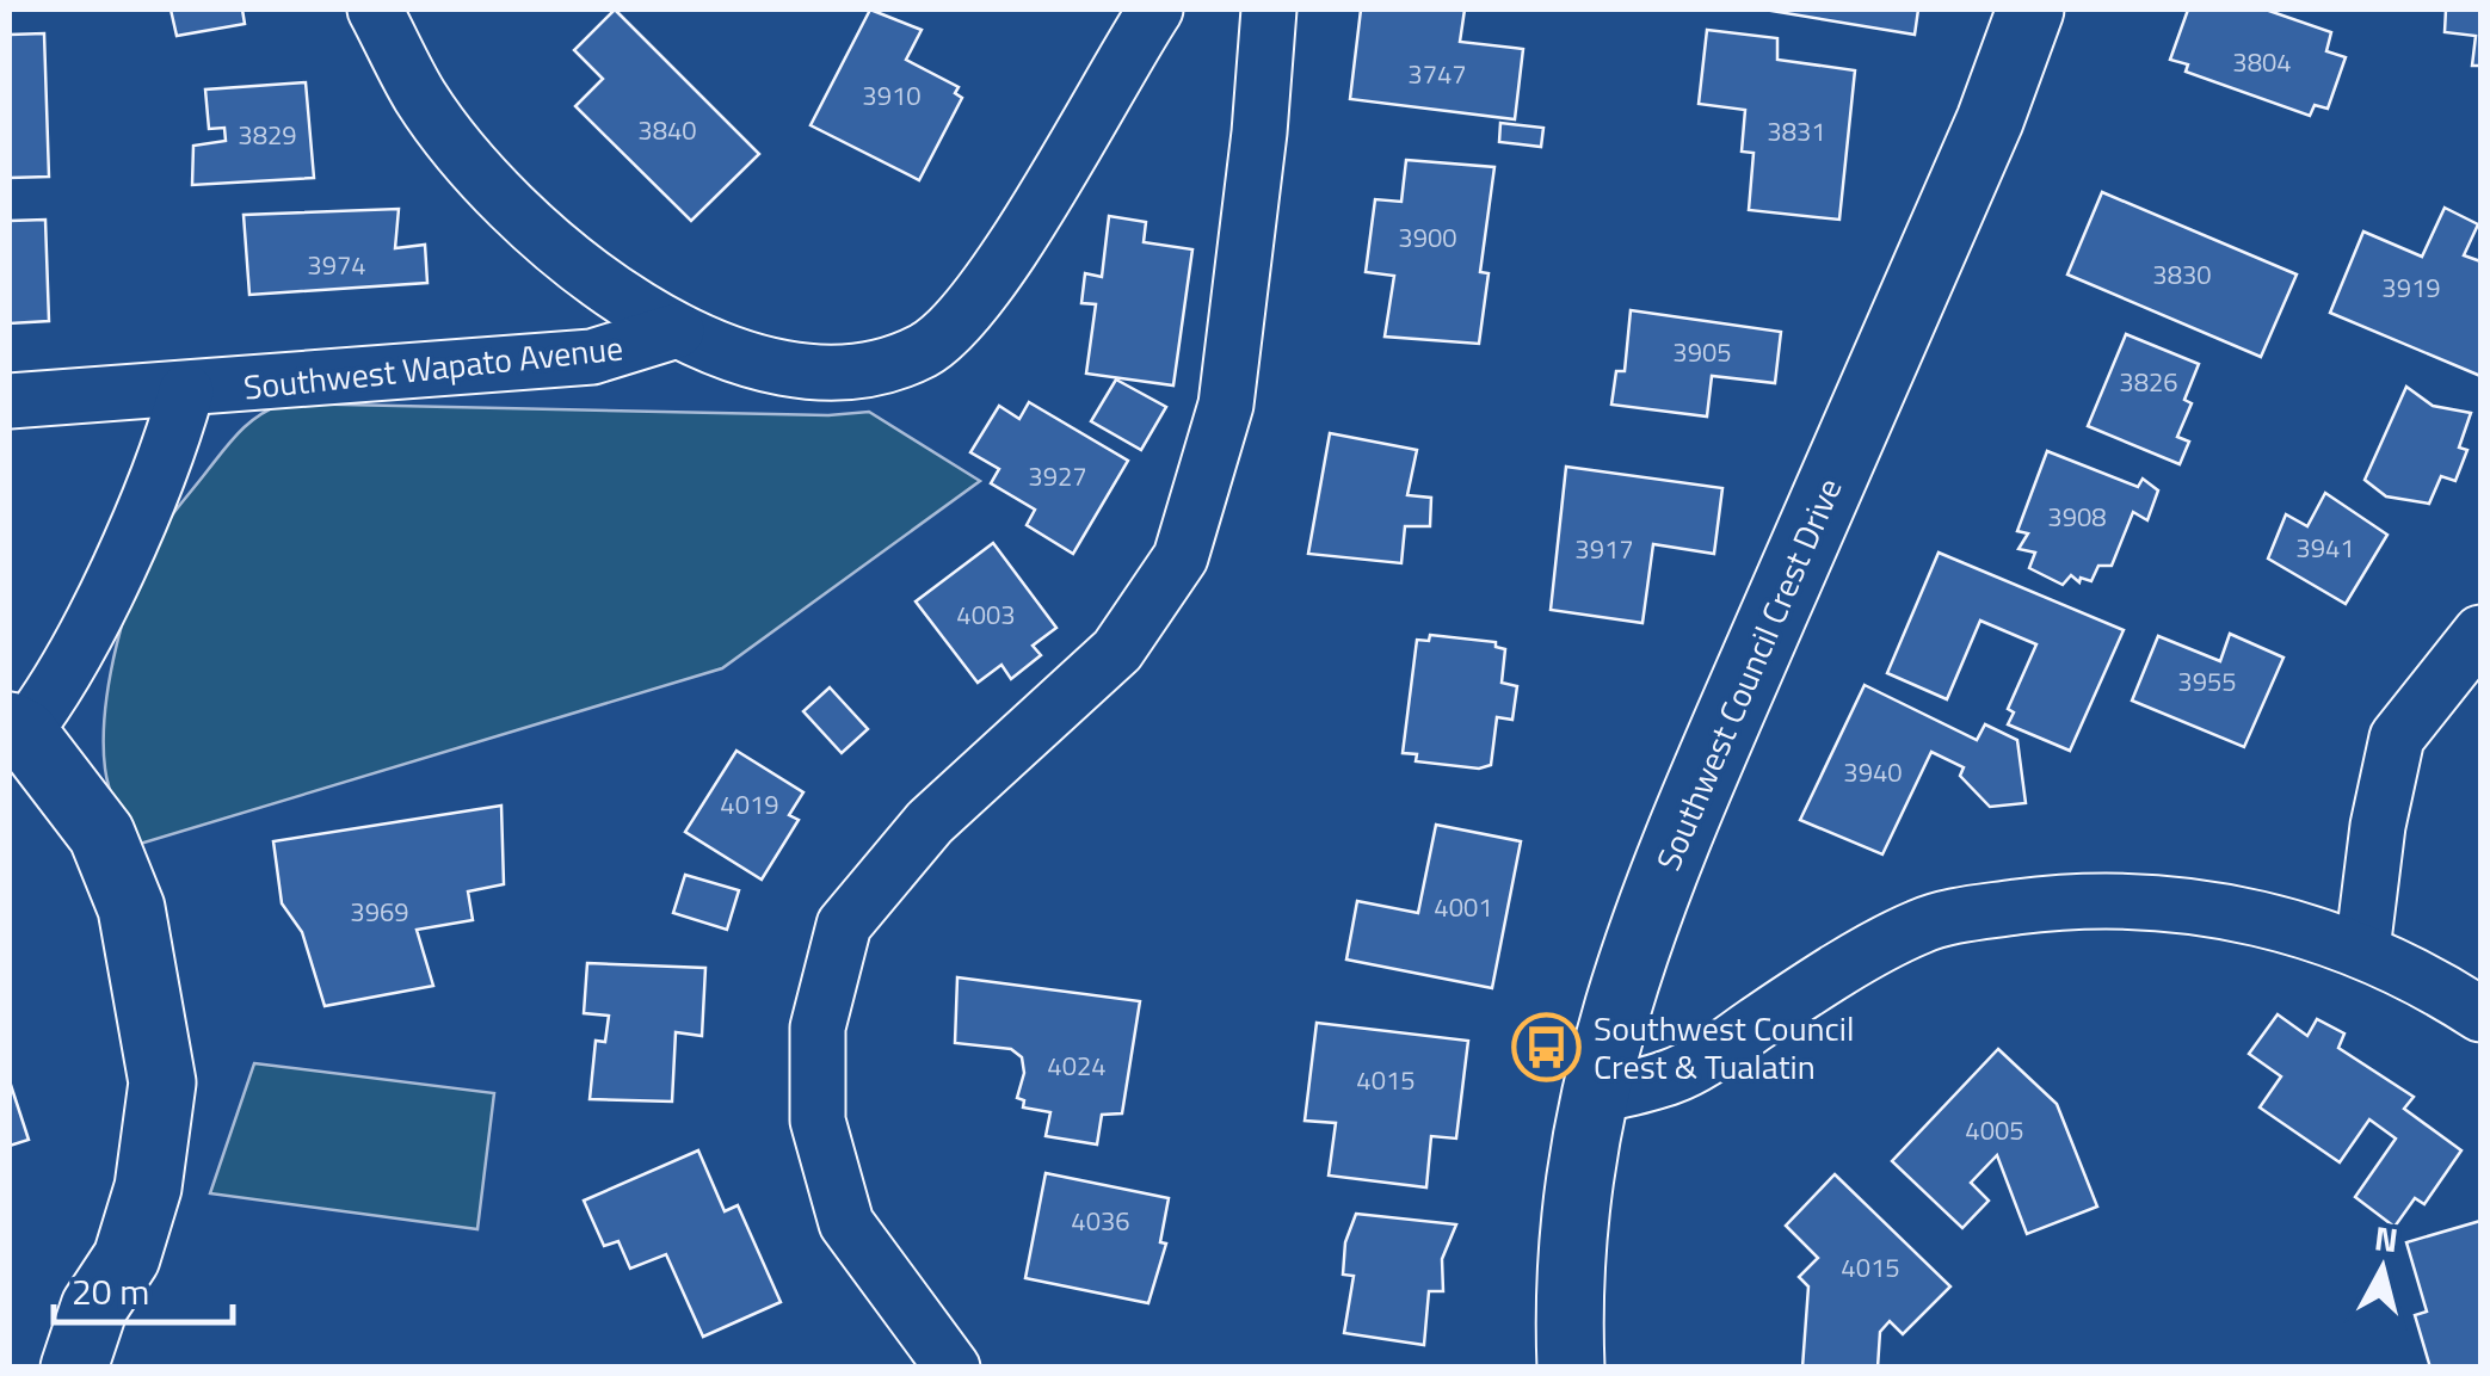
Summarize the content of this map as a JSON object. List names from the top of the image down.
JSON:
{
  "streets": {
    "street": ["Southwest Wapato Avenue", "Southwest Council Crest Drive"]
  },
  "places": {
    "bus stop": ["Southwest Council Crest & Tualatin"]
  },
  "house_numbers": [
    "3804",
    "3747",
    "3910",
    "3840",
    "3831",
    "3829",
    "3900",
    "3974",
    "3830",
    "3919",
    "3905",
    "3826",
    "3927",
    "3908",
    "3941",
    "3917",
    "4003",
    "3955",
    "3940",
    "4019",
    "4001",
    "3969",
    "4024",
    "4015",
    "4005",
    "4036",
    "4015"
  ],
  "scale_bar": "20 m",
  "north": "top"
}
